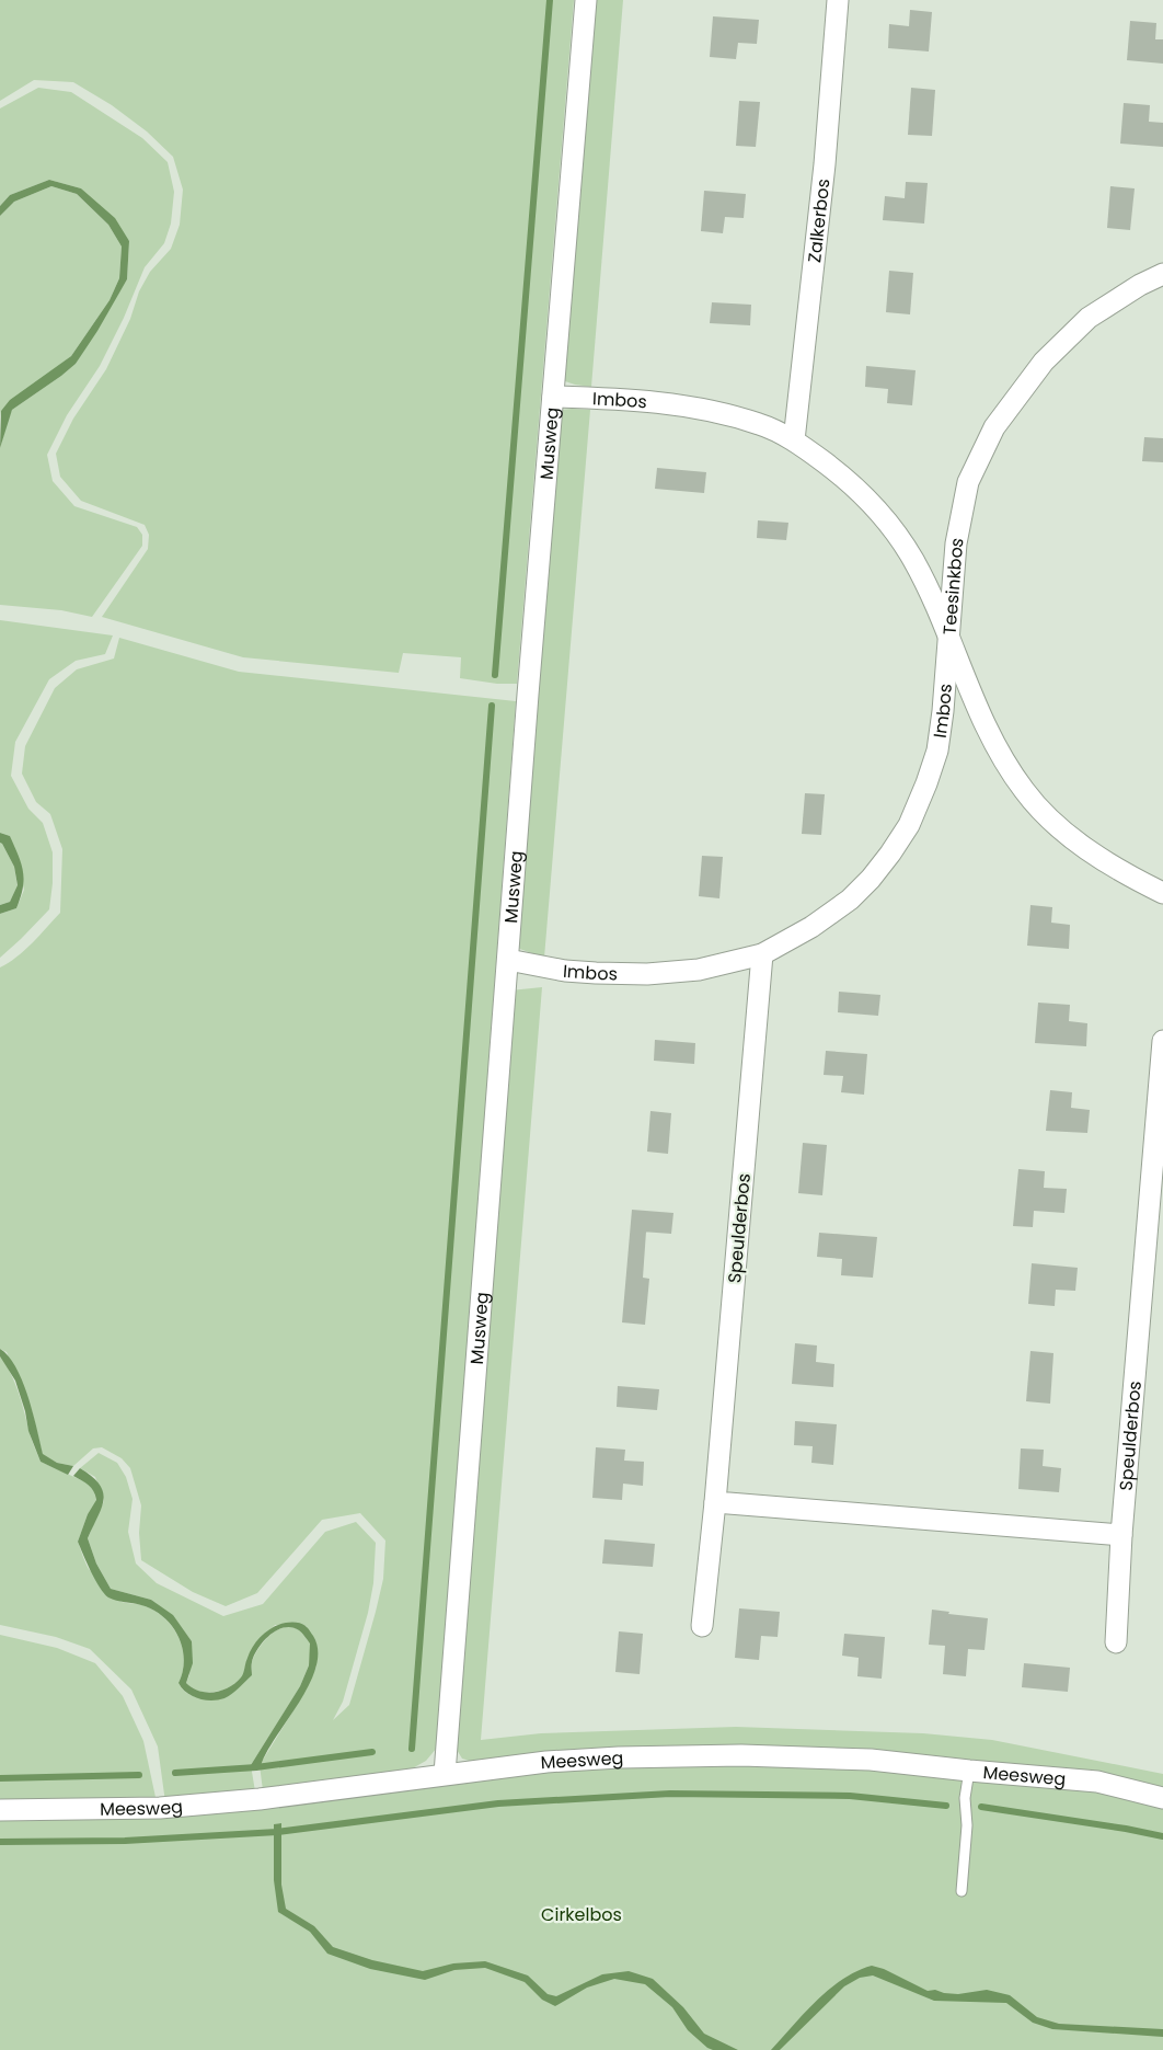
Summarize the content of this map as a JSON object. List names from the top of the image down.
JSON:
{
  "streets": {
    "street": [
      "Zalkerbos",
      "Imbos",
      "Musweg",
      "Teesinkbos",
      "Speulderbos",
      "Meesweg"
    ]
  },
  "crossings": [
    ["Zalkerbos", "Imbos"],
    ["Imbos", "Musweg"],
    ["Imbos", "Teesinkbos"],
    ["Imbos", "Speulderbos"],
    ["Musweg", "Meesweg"]
  ],
  "parks": ["Cirkelbos"]
}
